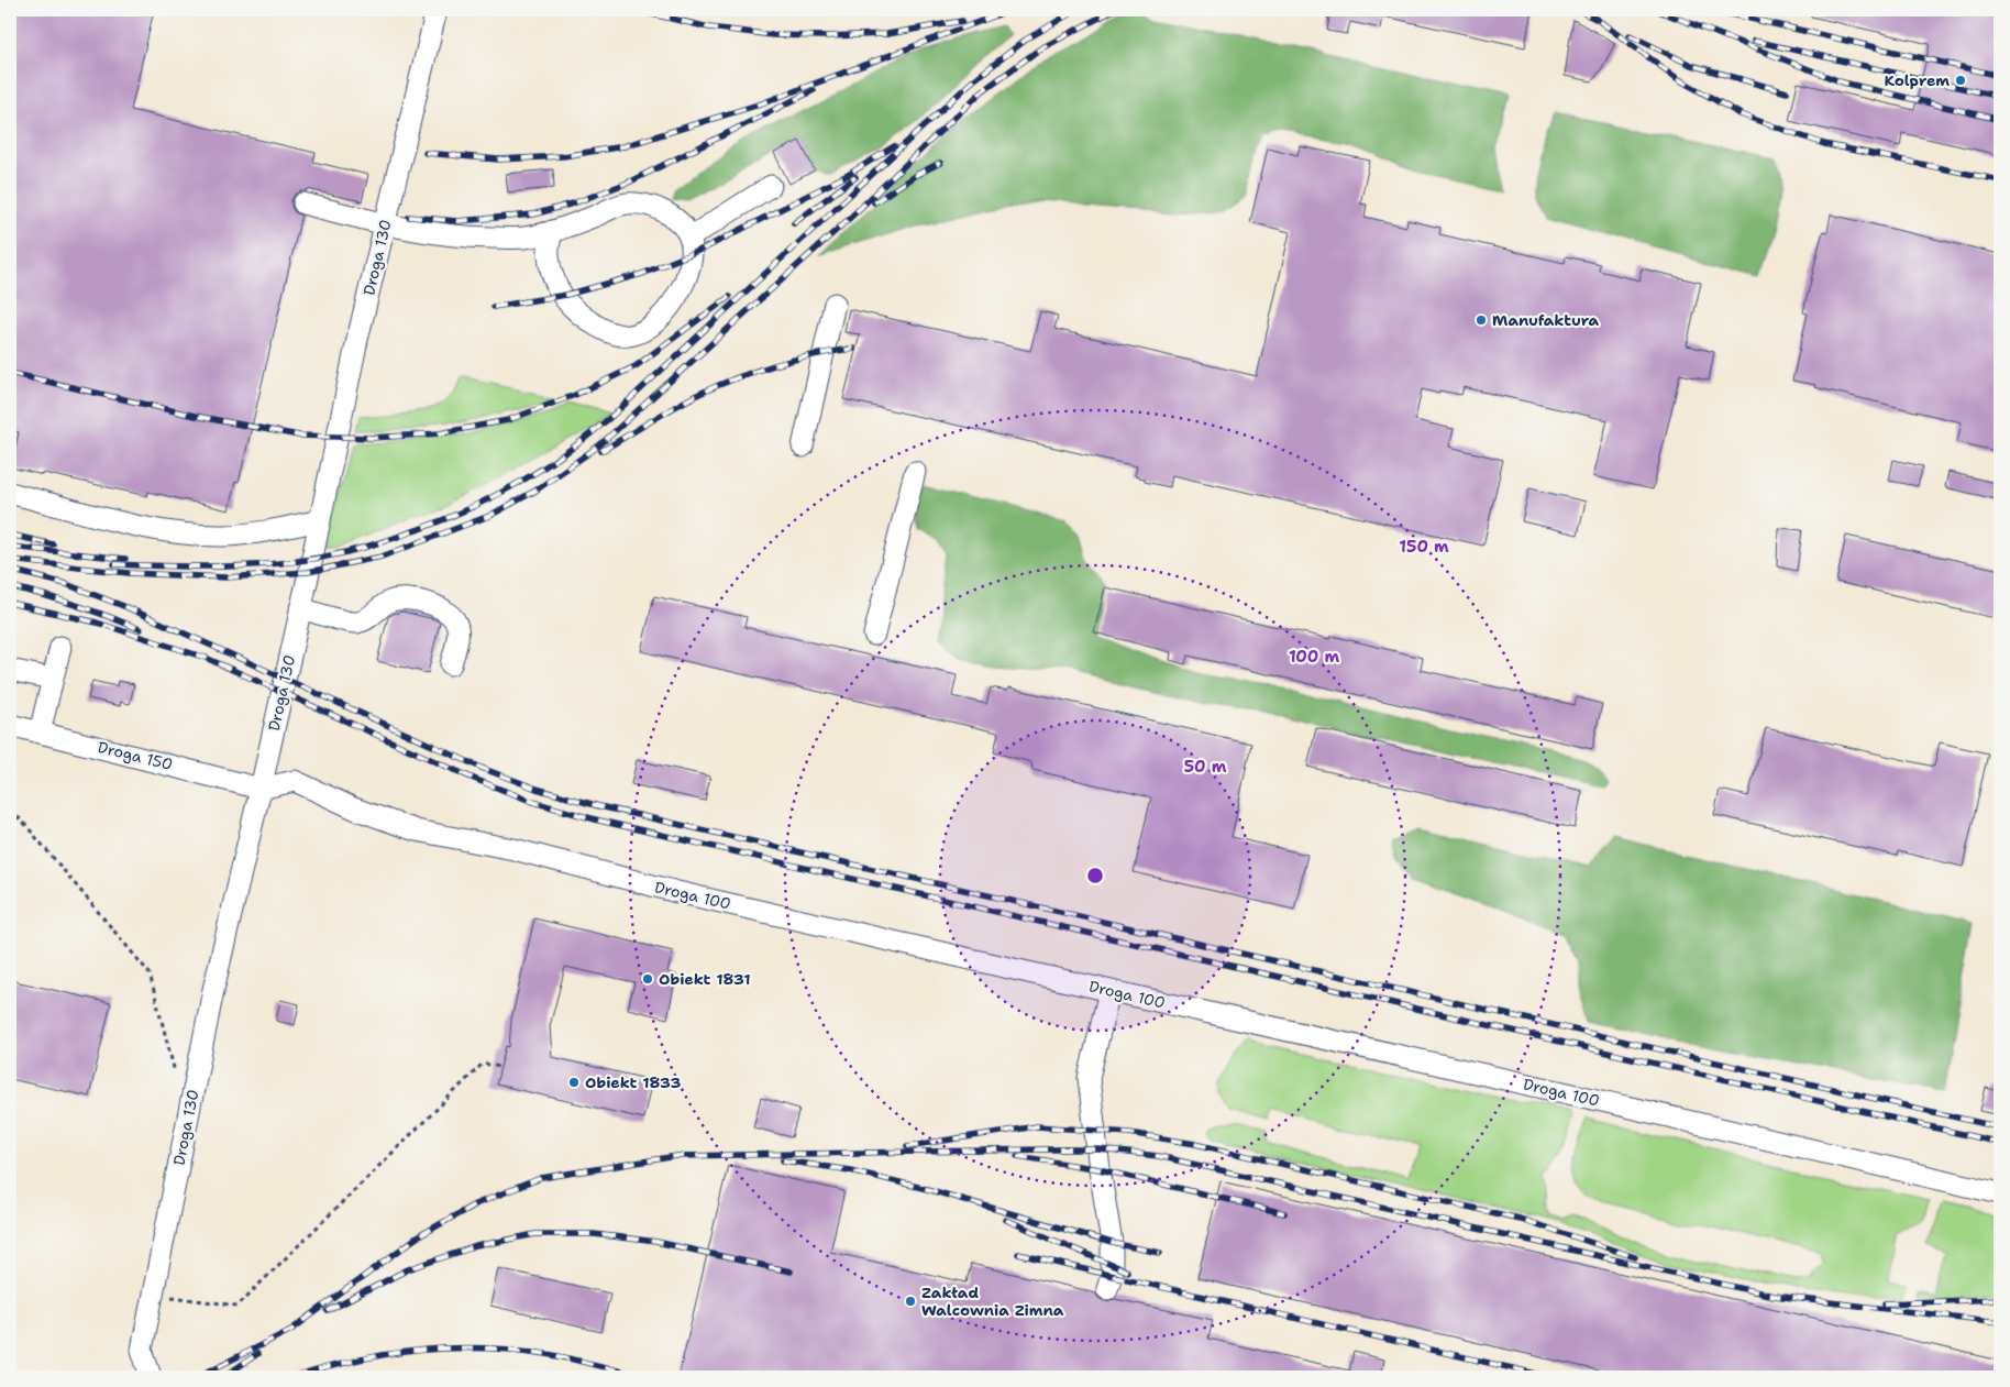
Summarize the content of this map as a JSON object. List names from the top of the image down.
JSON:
{
  "streets": {
    "lane": ["Droga 130", "Droga 150", "Droga 100"]
  },
  "crossings": [
    ["Droga 130", "Droga 150"],
    ["Droga 130", "Droga 100"],
    ["Droga 150", "Droga 100"]
  ],
  "places": [
    "Kolprem",
    "Manufaktura",
    "Obiekt 1831",
    "Obiekt 1833",
    "Zakład Walcownia Zimna"
  ],
  "rings": ["150 m", "100 m", "50 m"]
}
